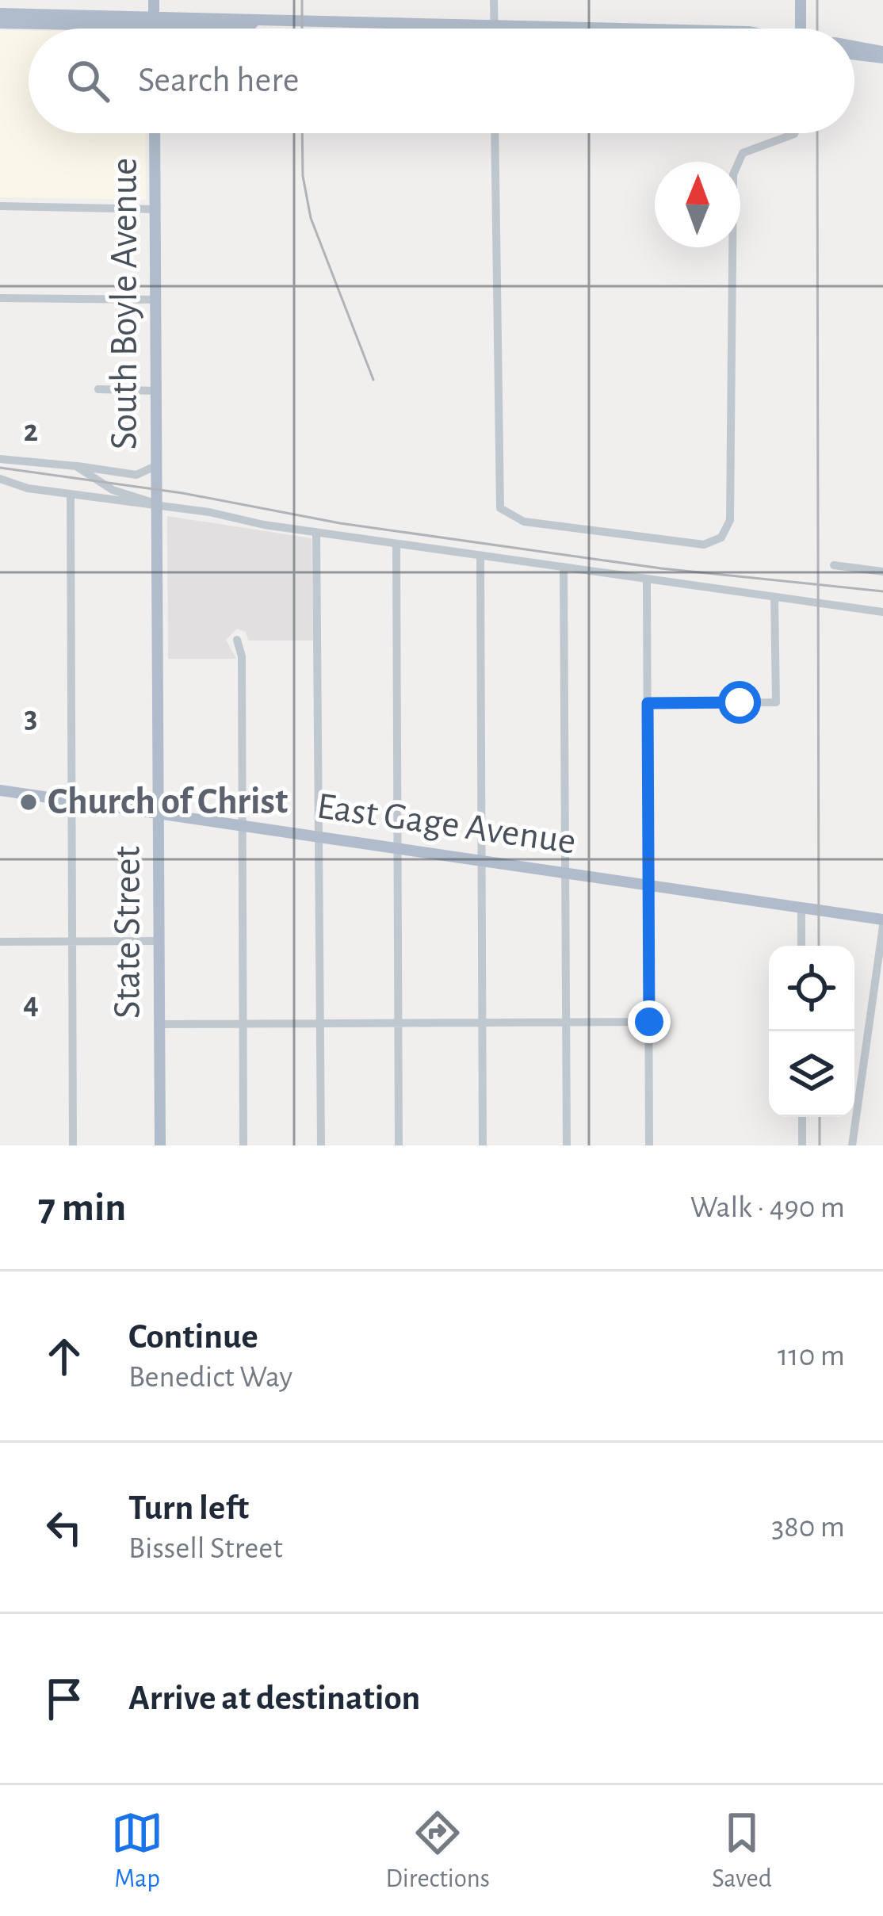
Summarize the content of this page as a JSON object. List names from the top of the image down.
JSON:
{
  "streets": {
    "main road": ["South Boyle Avenue", "East Gage Avenue", "State Street"]
  },
  "crossings": [
    ["South Boyle Avenue", "State Street"],
    ["East Gage Avenue", "State Street"]
  ],
  "places": ["Church of Christ"],
  "north": "top",
  "page": {
    "search": "Search here",
    "heading": ["7 min", "Walk · 490 m"],
    "list": [
      ["Continue", "Benedict Way", "110 m"],
      ["Turn left", "Bissell Street", "380 m"],
      "Arrive at destination"
    ],
    "nav": ["Map", "Directions", "Saved"]
  },
  "grid": {
    "rows": ["2", "3", "4"]
  }
}
